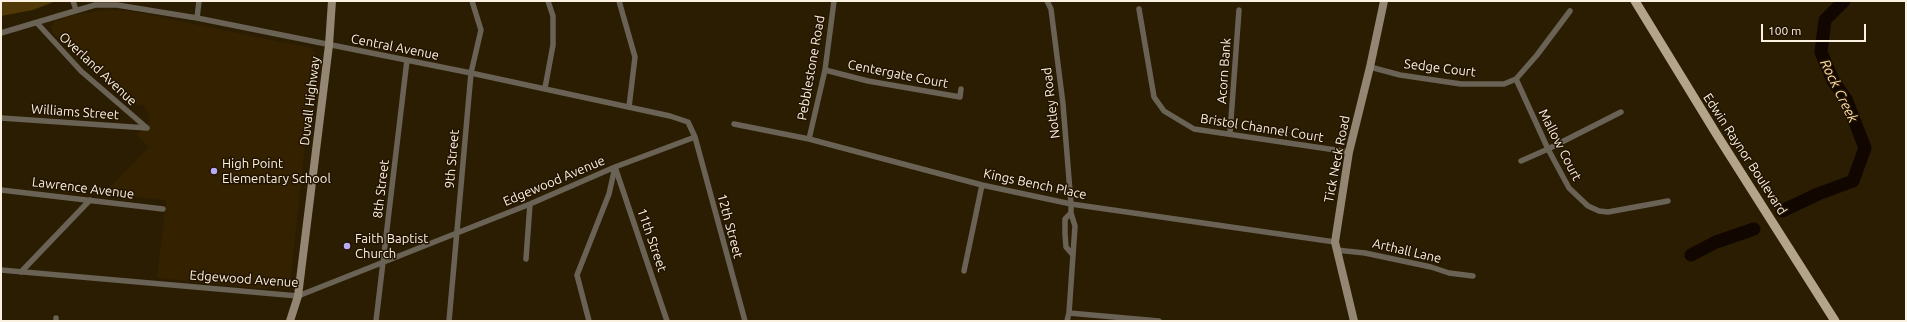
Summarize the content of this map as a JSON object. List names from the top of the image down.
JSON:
{
  "streets": {
    "main road": ["Edwin Raynor Boulevard"],
    "street": [
      "Central Avenue",
      "Pebblestone Road",
      "Sedge Court",
      "Overland Avenue",
      "Acorn Bank",
      "Centergate Court",
      "Duvall Highway",
      "Notley Road",
      "Williams Street",
      "Bristol Channel Court",
      "Mallow Court",
      "9th Street",
      "Tick Neck Road",
      "Edgewood Avenue",
      "Kings Bench Place",
      "Lawrence Avenue",
      "8th Street",
      "12th Street",
      "11th Street",
      "Arthall Lane"
    ]
  },
  "crossings": [
    ["Central Avenue", "Overland Avenue"],
    ["Central Avenue", "Duvall Highway"],
    ["Central Avenue", "9th Street"],
    ["Central Avenue", "Edgewood Avenue"],
    ["Central Avenue", "8th Street"],
    ["Central Avenue", "12th Street"],
    ["Pebblestone Road", "Centergate Court"],
    ["Pebblestone Road", "Kings Bench Place"],
    ["Sedge Court", "Mallow Court"],
    ["Sedge Court", "Tick Neck Road"],
    ["Overland Avenue", "Williams Street"],
    ["Acorn Bank", "Bristol Channel Court"],
    ["Duvall Highway", "Edgewood Avenue"],
    ["Notley Road", "Kings Bench Place"],
    ["Bristol Channel Court", "Tick Neck Road"],
    ["9th Street", "Edgewood Avenue"],
    ["Tick Neck Road", "Kings Bench Place"],
    ["Tick Neck Road", "Arthall Lane"],
    ["Edgewood Avenue", "8th Street"],
    ["Edgewood Avenue", "12th Street"],
    ["Edgewood Avenue", "11th Street"],
    ["Kings Bench Place", "Arthall Lane"]
  ],
  "water": ["Rock Creek"],
  "places": ["High Point Elementary School", "Faith Baptist Church"],
  "scale_bar": "100 m"
}
